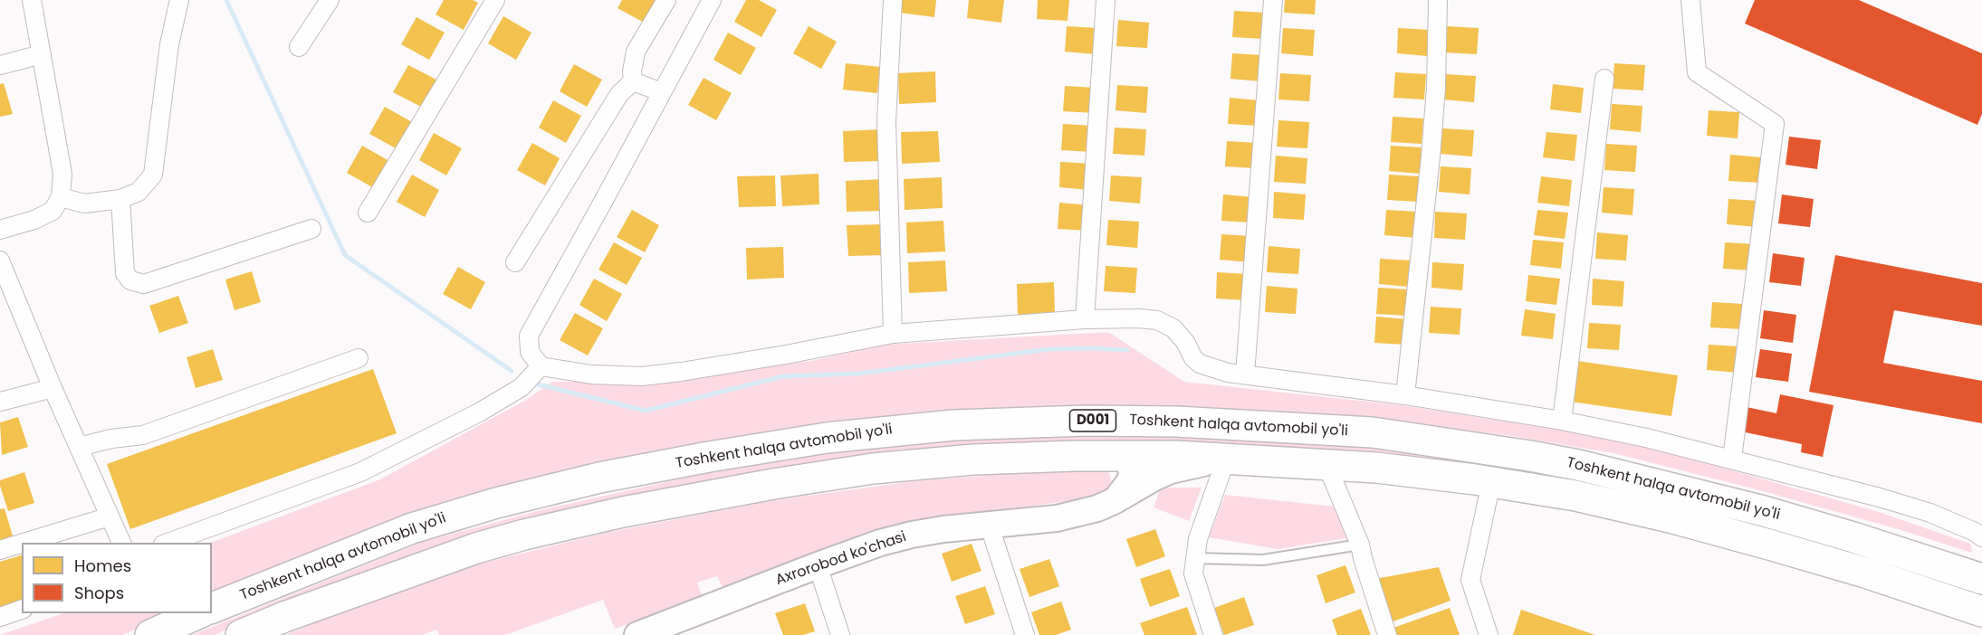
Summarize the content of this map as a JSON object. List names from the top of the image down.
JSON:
{
  "streets": {
    "highway": ["D001", "Toshkent halqa avtomobil yo'li"],
    "street": ["Axrorobod ko'chasi"]
  },
  "crossings": [
    ["Toshkent halqa avtomobil yo'li", "Axrorobod ko'chasi"]
  ],
  "legend": ["Homes", "Shops"]
}
